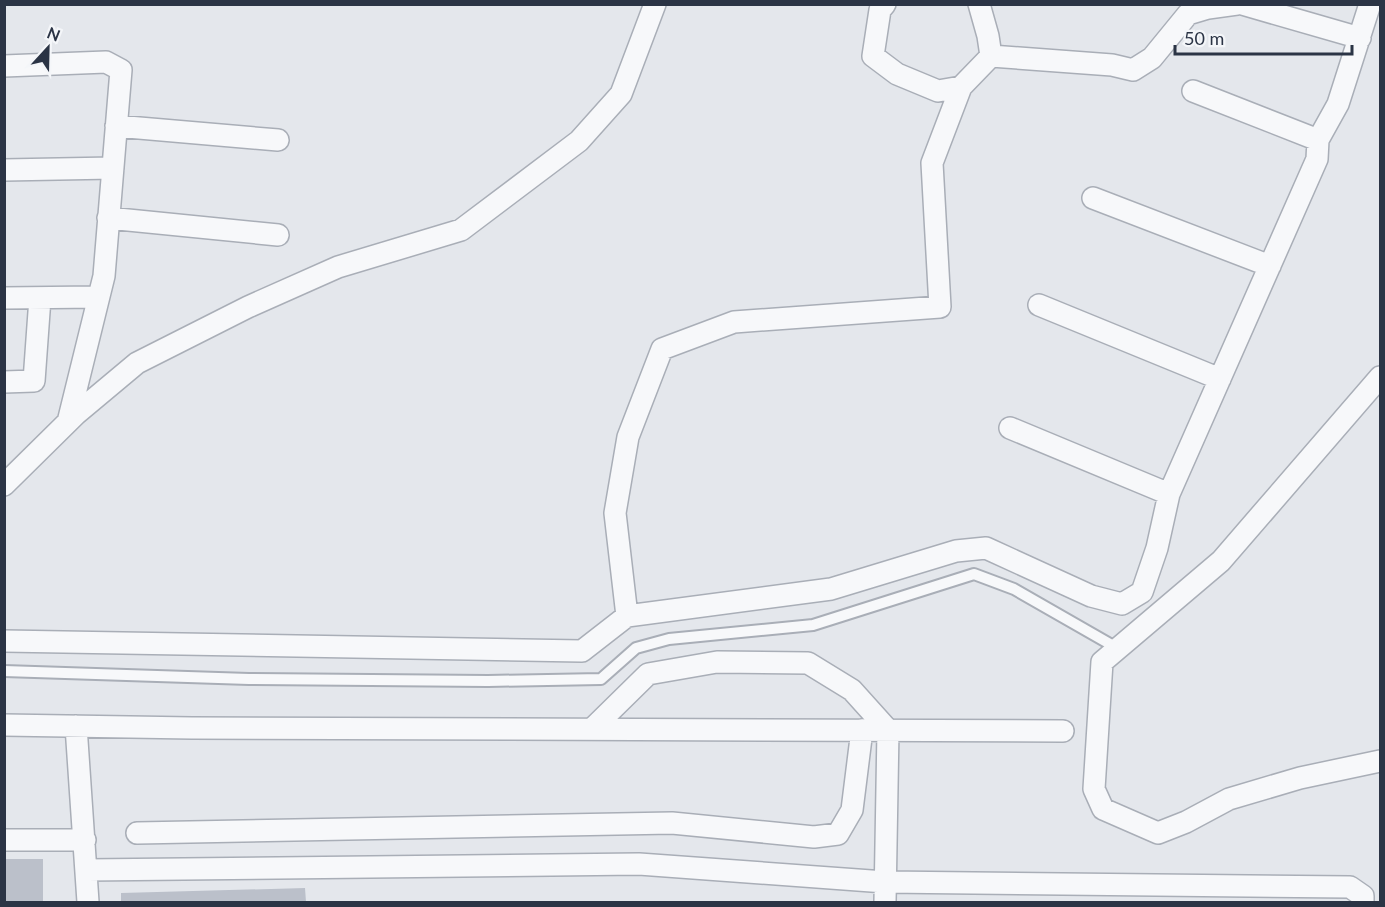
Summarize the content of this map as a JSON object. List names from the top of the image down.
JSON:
{
  "scale_bar": "50 m",
  "north": "top"
}
